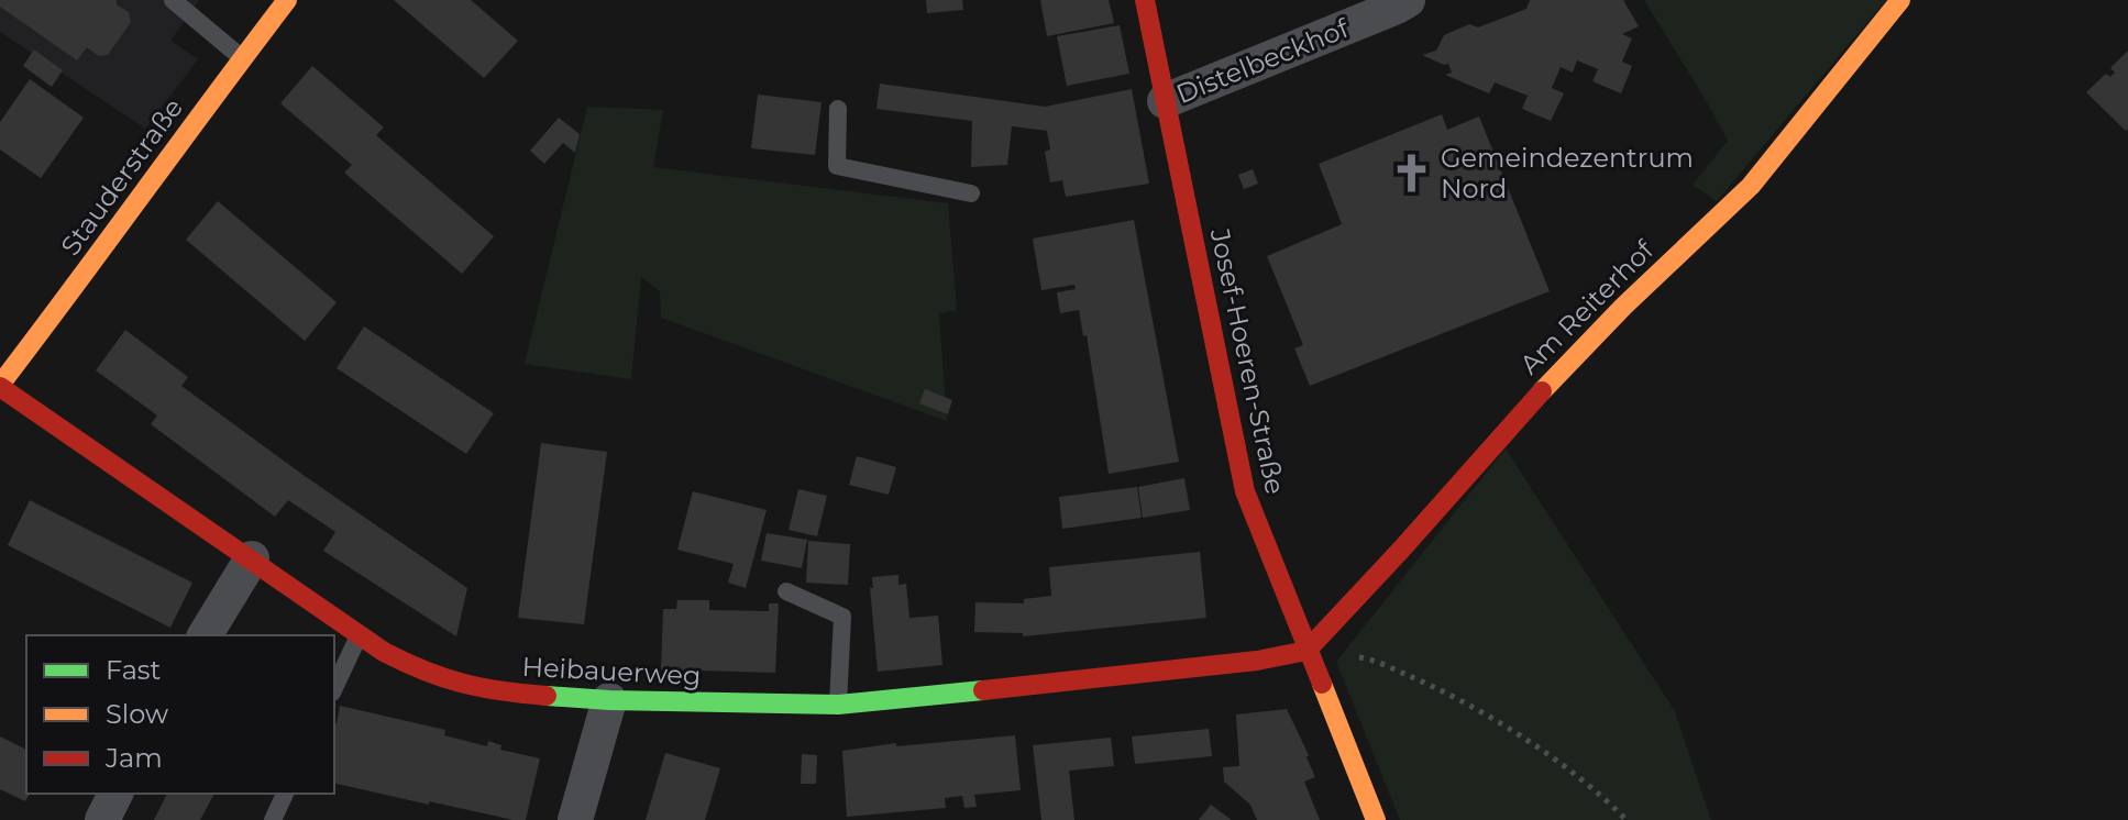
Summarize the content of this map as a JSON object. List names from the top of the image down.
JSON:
{
  "streets": {
    "street": [
      "Distelbeckhof",
      "Stauderstraße",
      "Am Reiterhof",
      "Josef-Hoeren-Straße",
      "Heibauerweg"
    ]
  },
  "crossings": [
    ["Distelbeckhof", "Josef-Hoeren-Straße"],
    ["Stauderstraße", "Heibauerweg"],
    ["Am Reiterhof", "Josef-Hoeren-Straße"],
    ["Am Reiterhof", "Heibauerweg"],
    ["Josef-Hoeren-Straße", "Heibauerweg"]
  ],
  "places": {
    "church": ["Gemeindezentrum Nord"]
  },
  "legend": ["Fast", "Slow", "Jam"]
}
